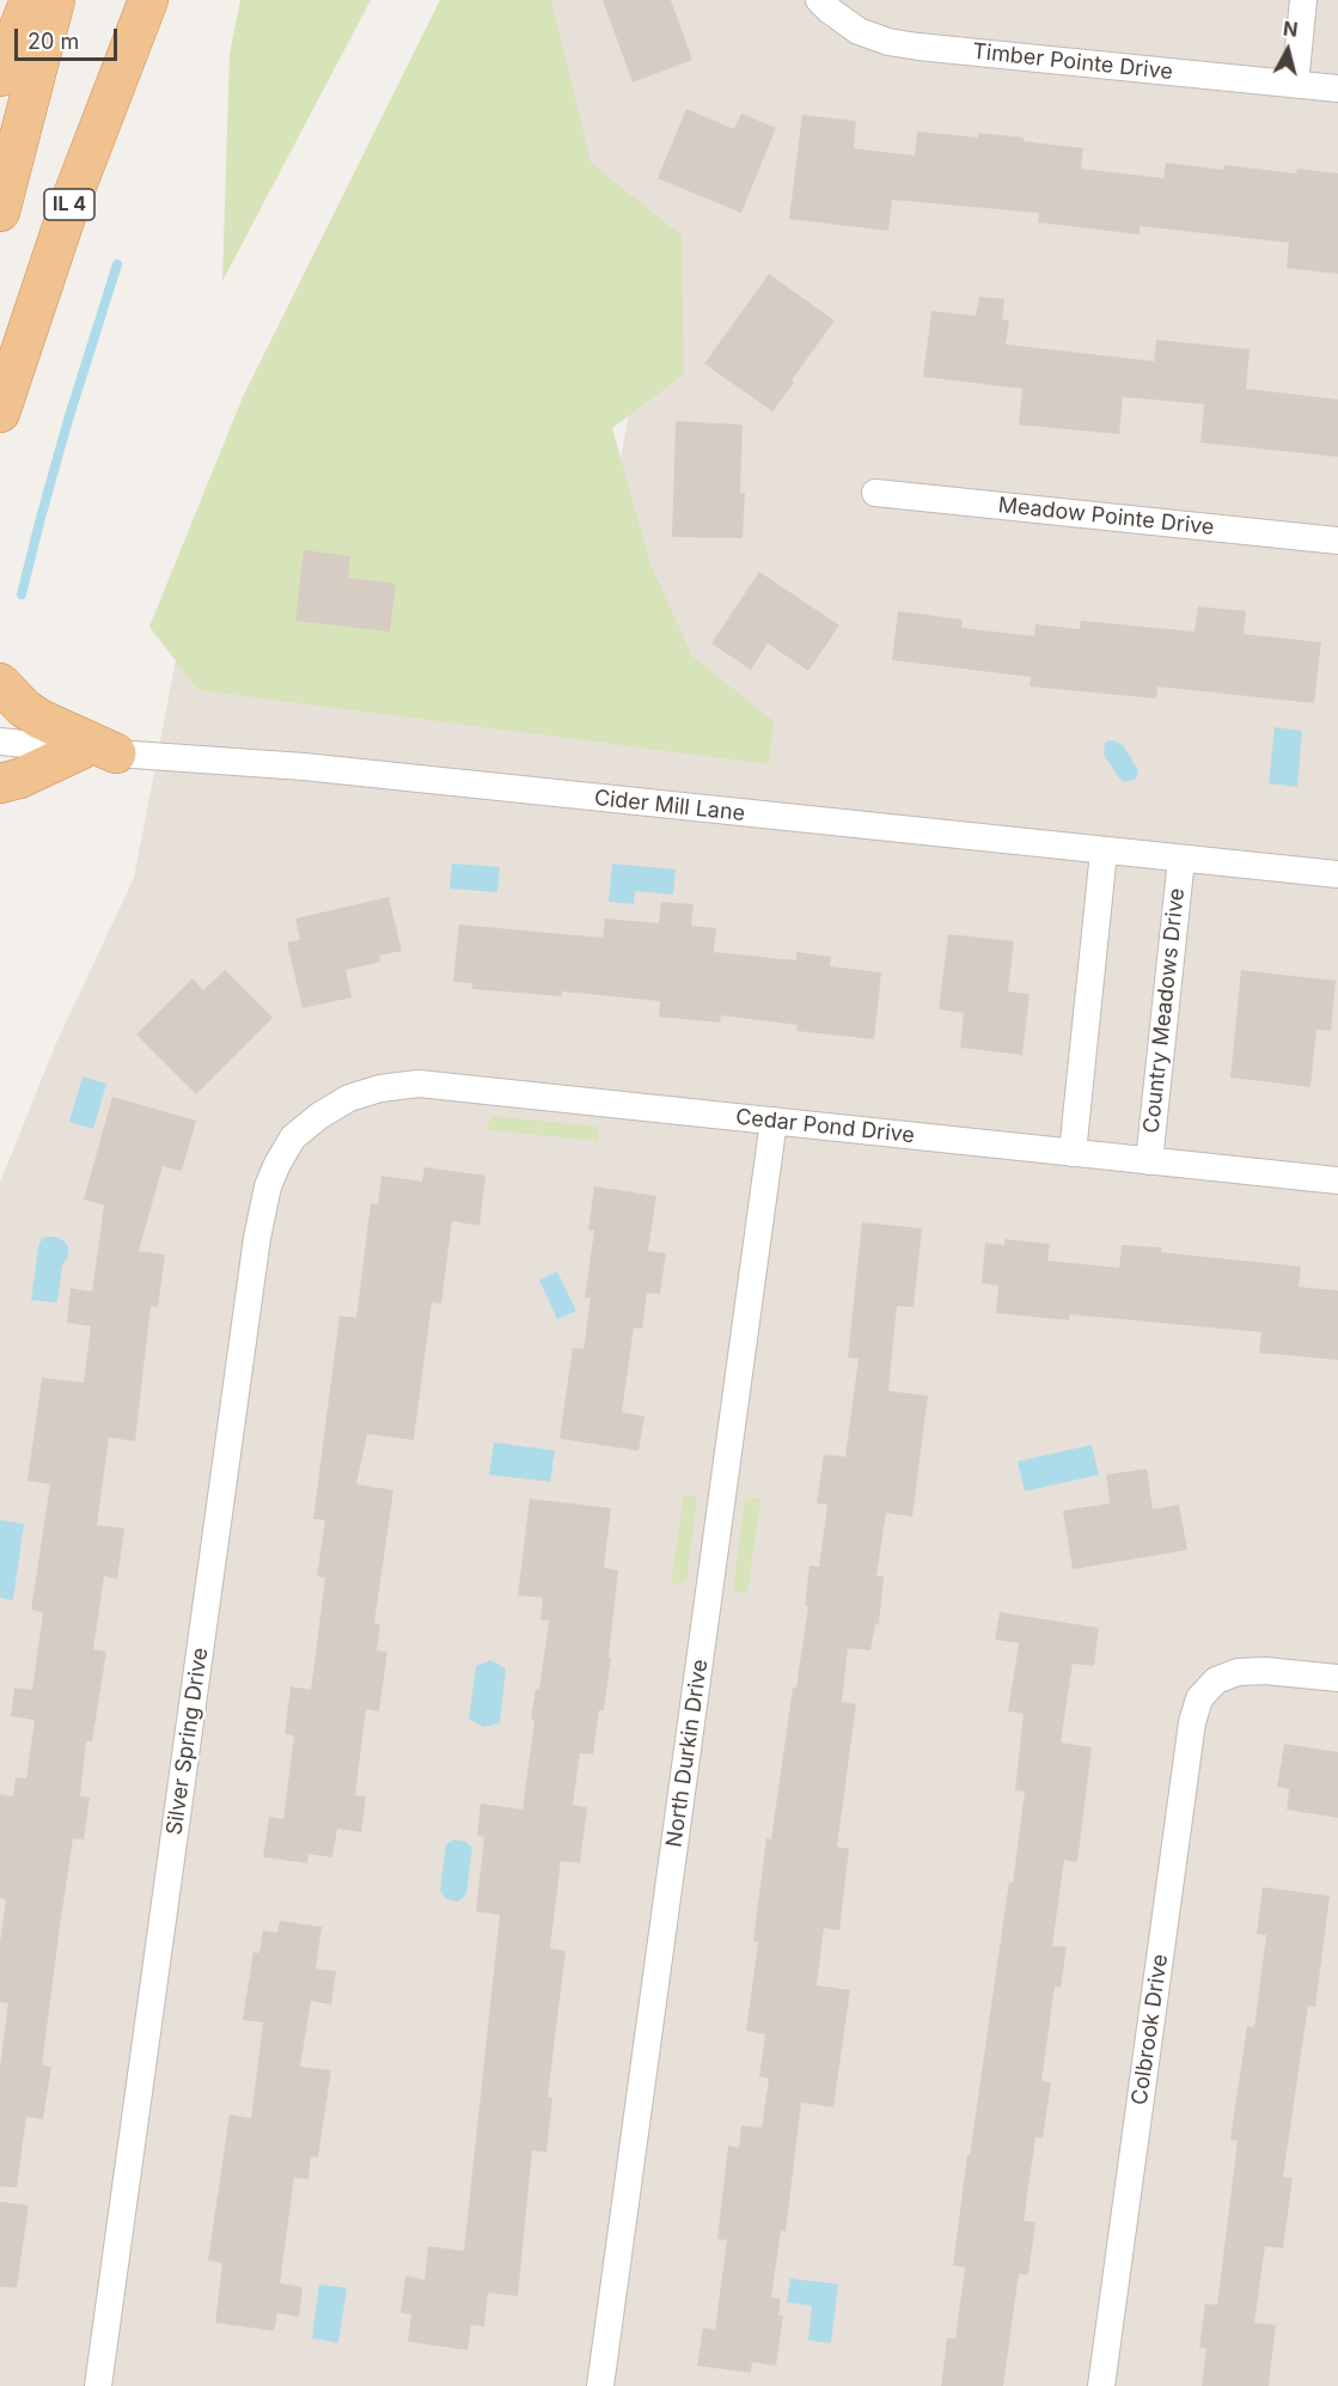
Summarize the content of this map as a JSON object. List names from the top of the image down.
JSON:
{
  "streets": {
    "highway": ["IL 4"],
    "street": [
      "Timber Pointe Drive",
      "Meadow Pointe Drive",
      "Cider Mill Lane",
      "Country Meadows Drive",
      "Cedar Pond Drive",
      "Silver Spring Drive",
      "North Durkin Drive",
      "Colbrook Drive"
    ]
  },
  "crossings": [
    ["Cider Mill Lane", "Country Meadows Drive"],
    ["Country Meadows Drive", "Cedar Pond Drive"],
    ["Cedar Pond Drive", "Silver Spring Drive"],
    ["Cedar Pond Drive", "North Durkin Drive"]
  ],
  "scale_bar": "20 m",
  "north": "top"
}
